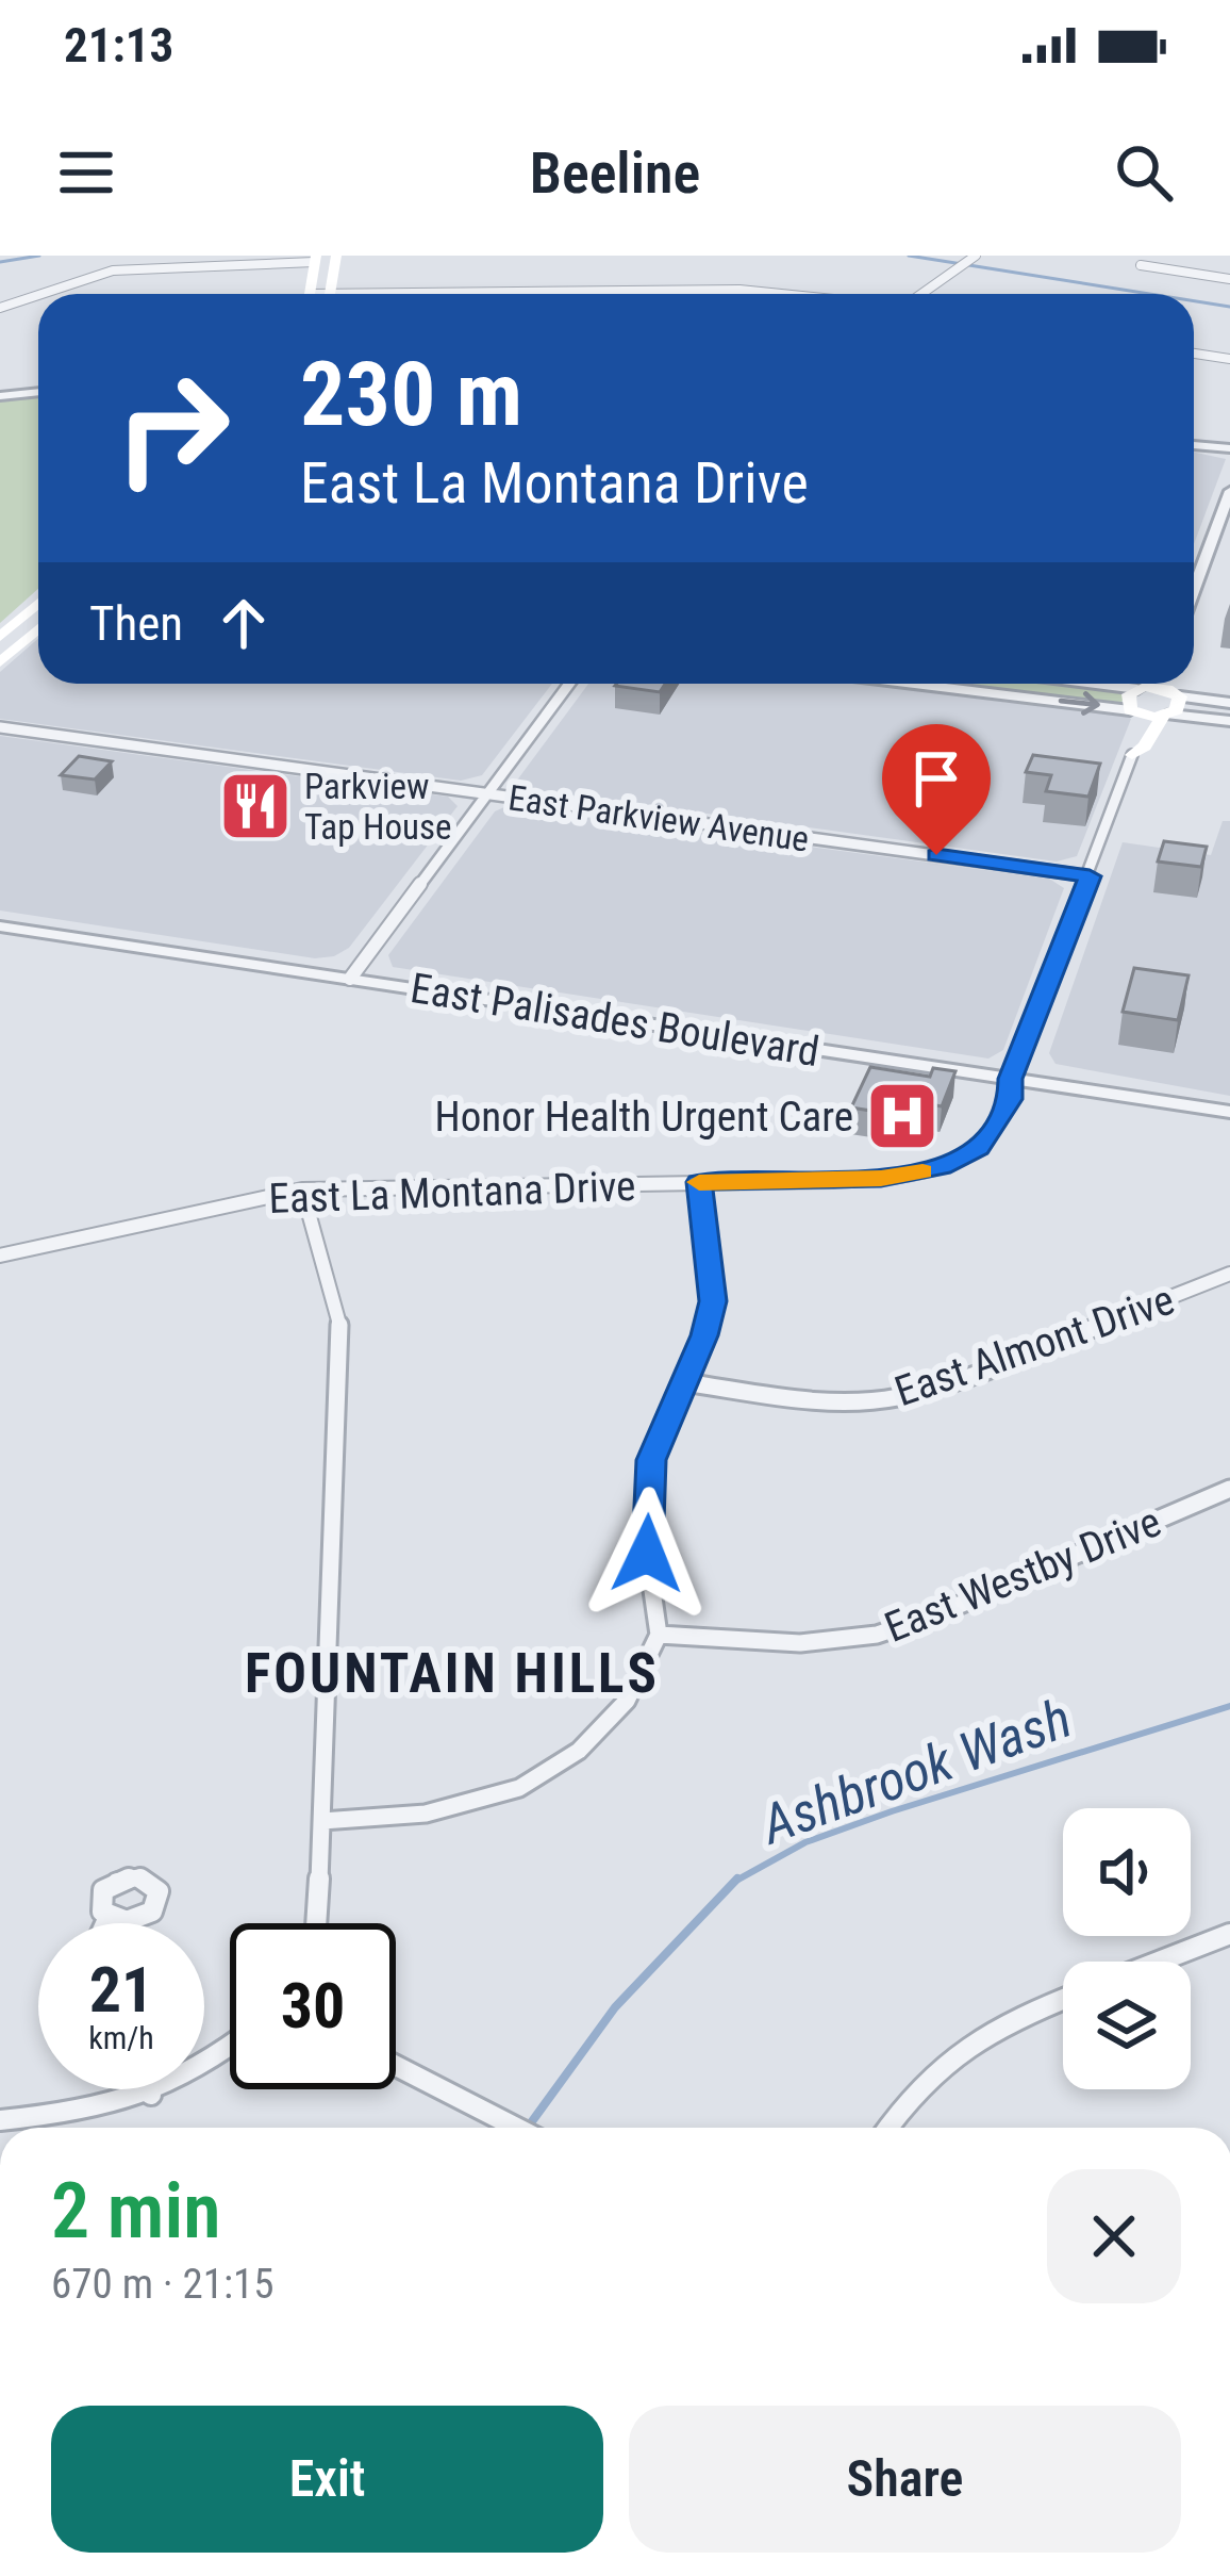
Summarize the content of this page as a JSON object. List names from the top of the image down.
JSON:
{
  "streets": {
    "street": [
      "East Parkview Avenue",
      "East Palisades Boulevard",
      "East La Montana Drive",
      "East Almont Drive",
      "East Westby Drive"
    ]
  },
  "crossings": [
    ["East Parkview Avenue", "East La Montana Drive"],
    ["East Palisades Boulevard", "East La Montana Drive"]
  ],
  "districts": ["FOUNTAIN HILLS"],
  "water": ["Ashbrook Wash"],
  "places": {
    "restaurant": ["Parkview Tap House"],
    "hospital": ["Honor Health Urgent Care"]
  },
  "page": {
    "status": "21:13",
    "header": "Beeline",
    "turn": ["230 m", "East La Montana Drive"],
    "then": "Then",
    "speed": "21 km/h",
    "limit": "30",
    "heading": ["2 min", "670 m · 21:15"],
    "buttons": ["Exit", "Share"]
  }
}
